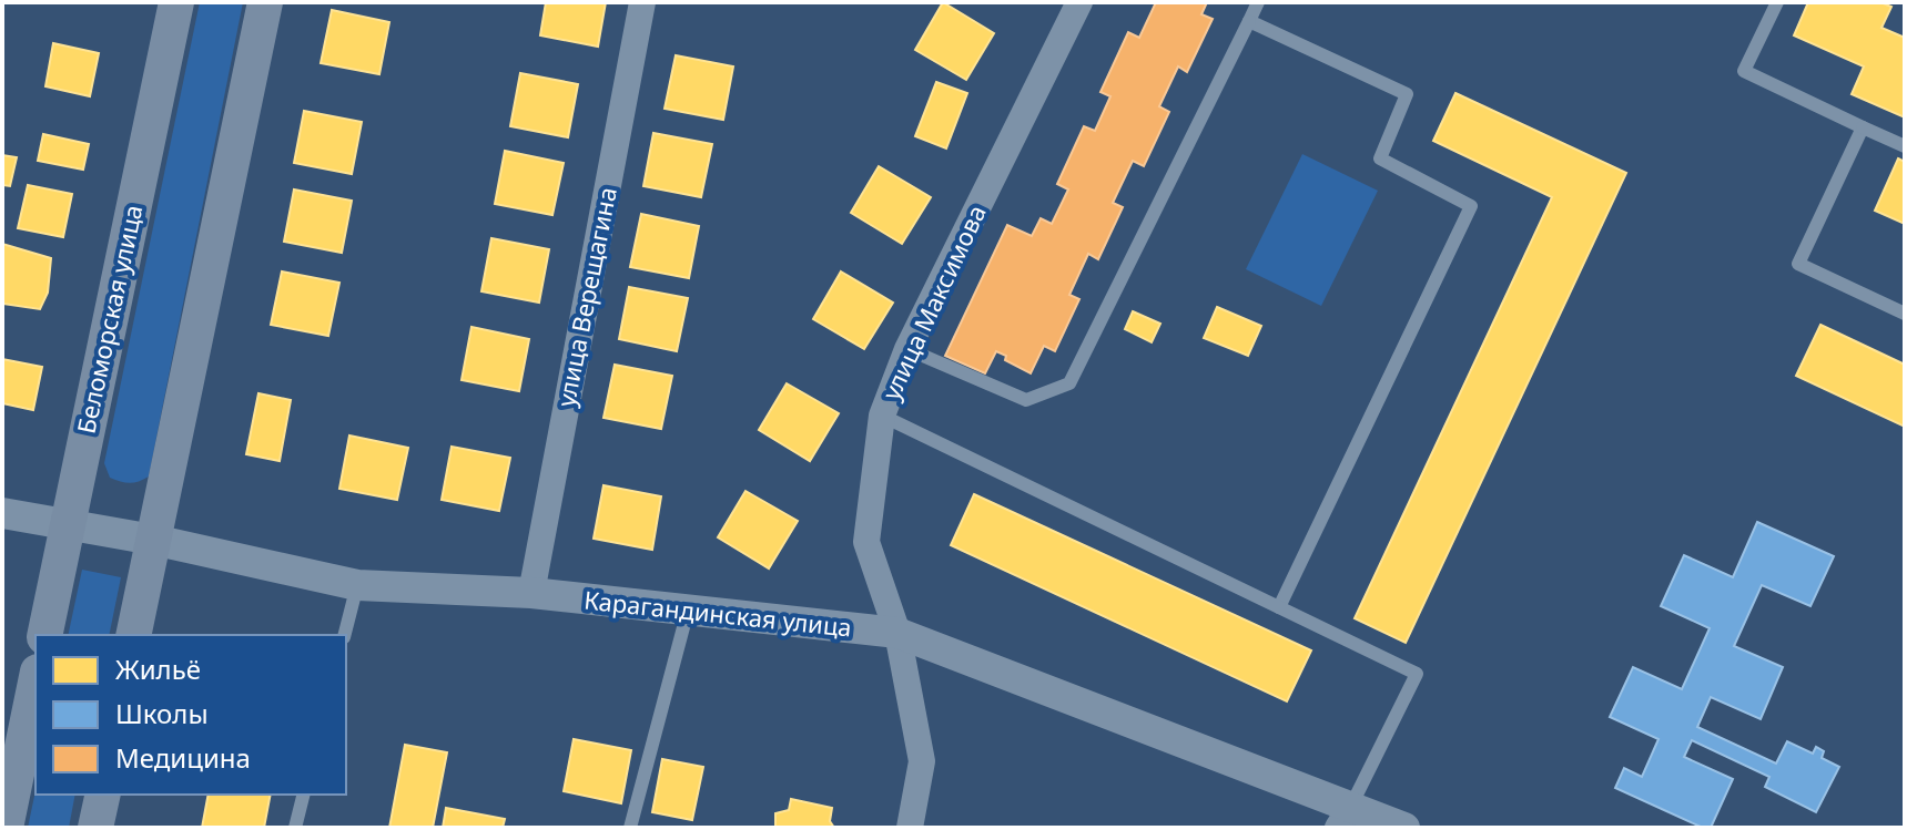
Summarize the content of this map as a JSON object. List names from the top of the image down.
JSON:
{
  "streets": {
    "main road": ["Беломорская улица"],
    "street": ["улица Верещагина", "улица Максимова", "Карагандинская улица"]
  },
  "crossings": [
    ["улица Верещагина", "Карагандинская улица"],
    ["улица Максимова", "Карагандинская улица"],
    ["Беломорская улица", "Карагандинская улица"]
  ],
  "legend": ["Жильё", "Школы", "Медицина"]
}
